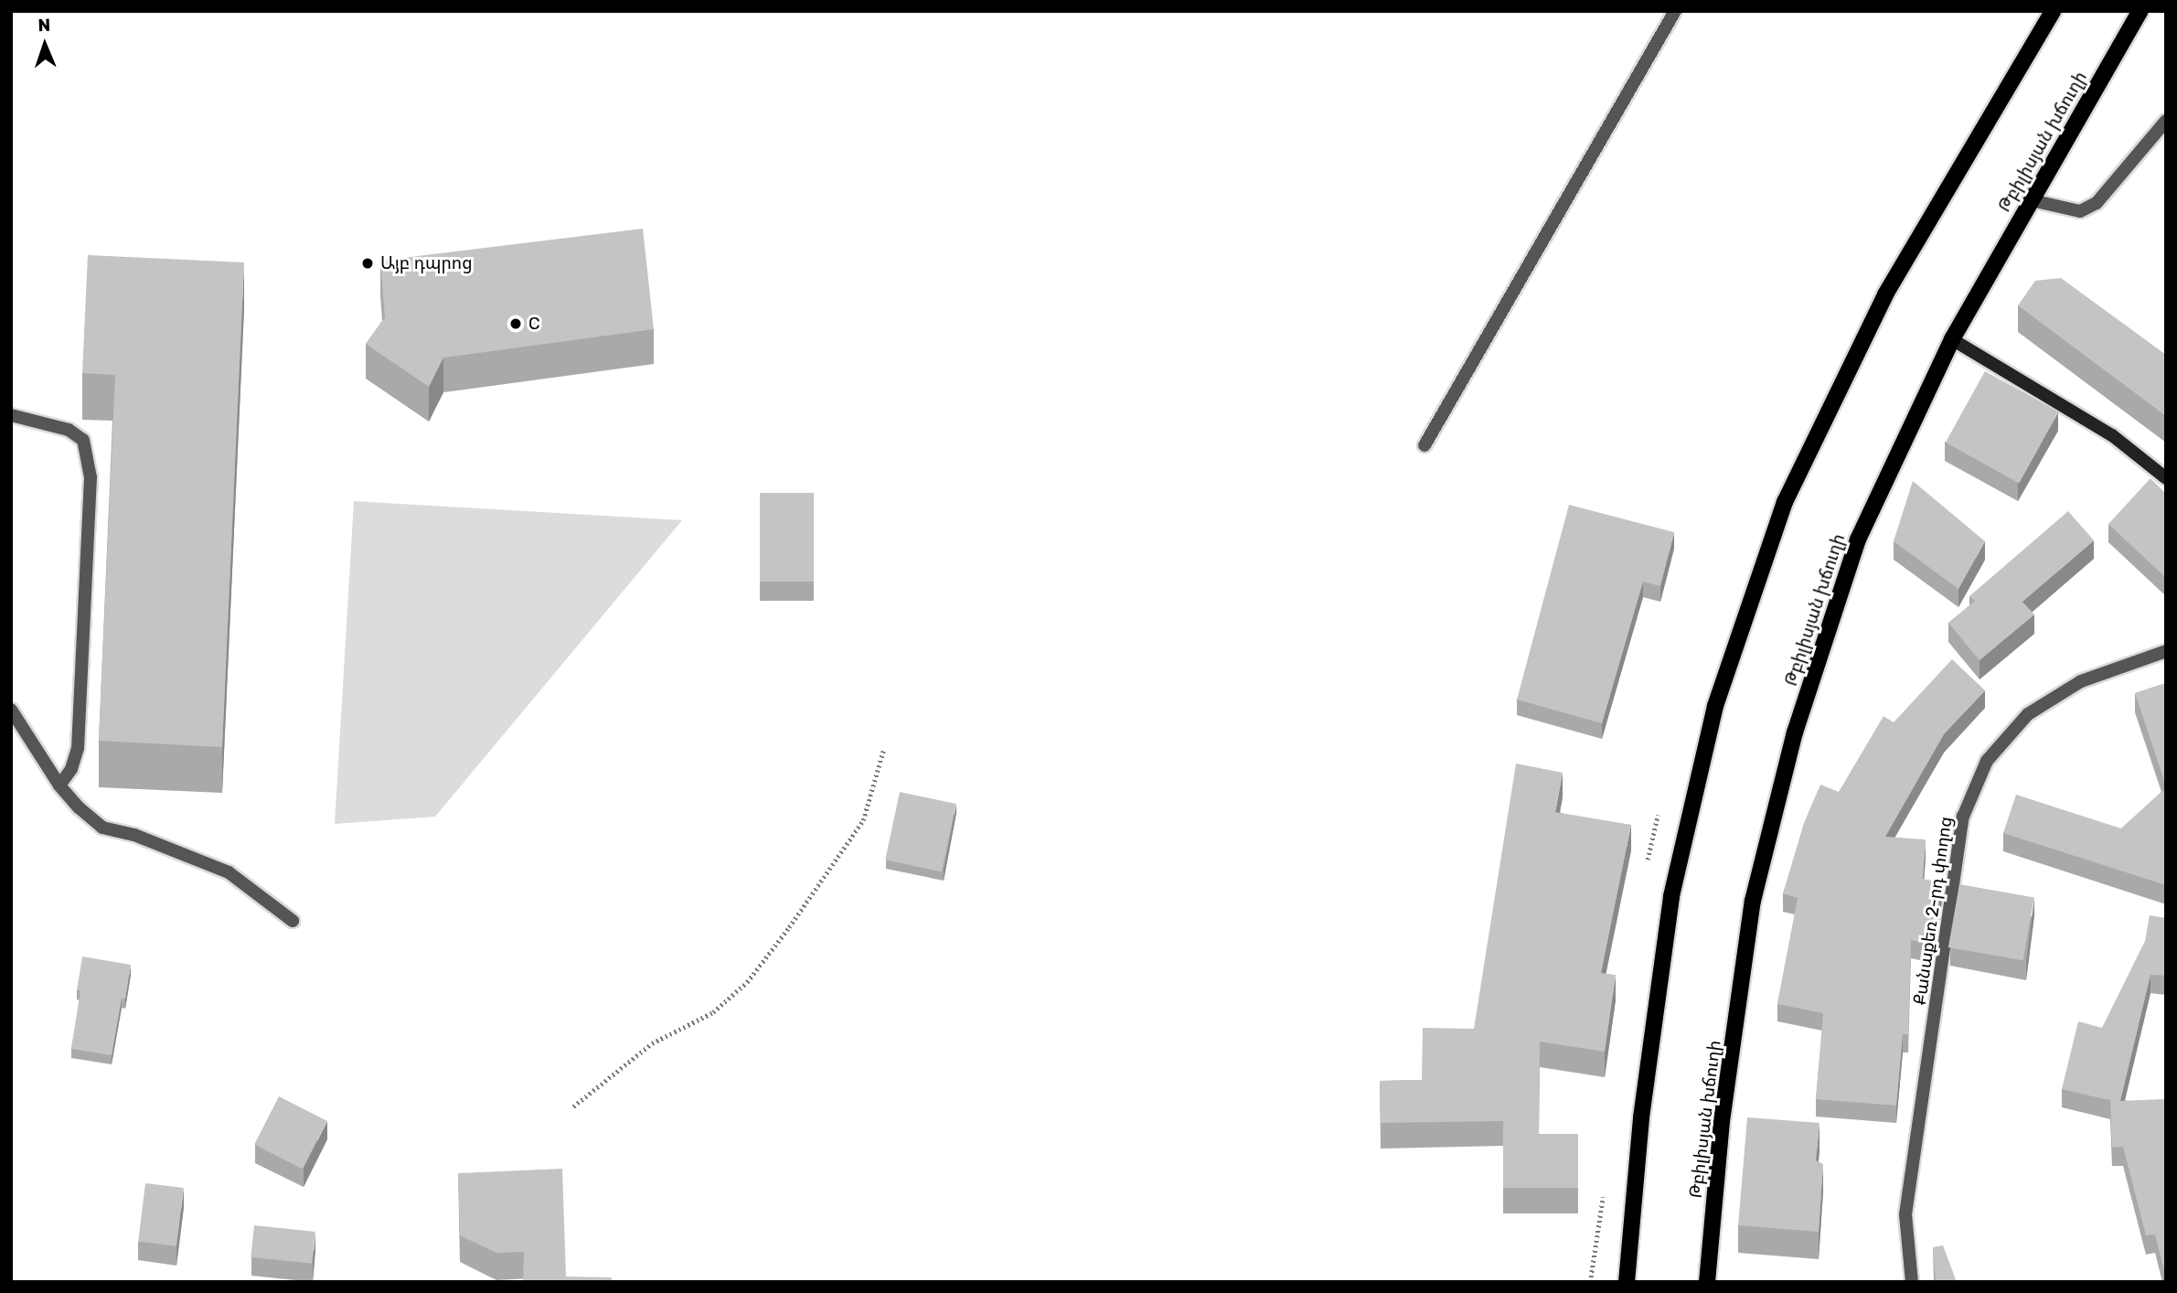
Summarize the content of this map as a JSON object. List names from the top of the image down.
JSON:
{
  "streets": {
    "main road": ["Թբիլիսյան խճուղի"],
    "street": ["Քանաքեռ 2-րդ փողոց"]
  },
  "places": ["Այբ դպրոց", "C"],
  "north": "top"
}
